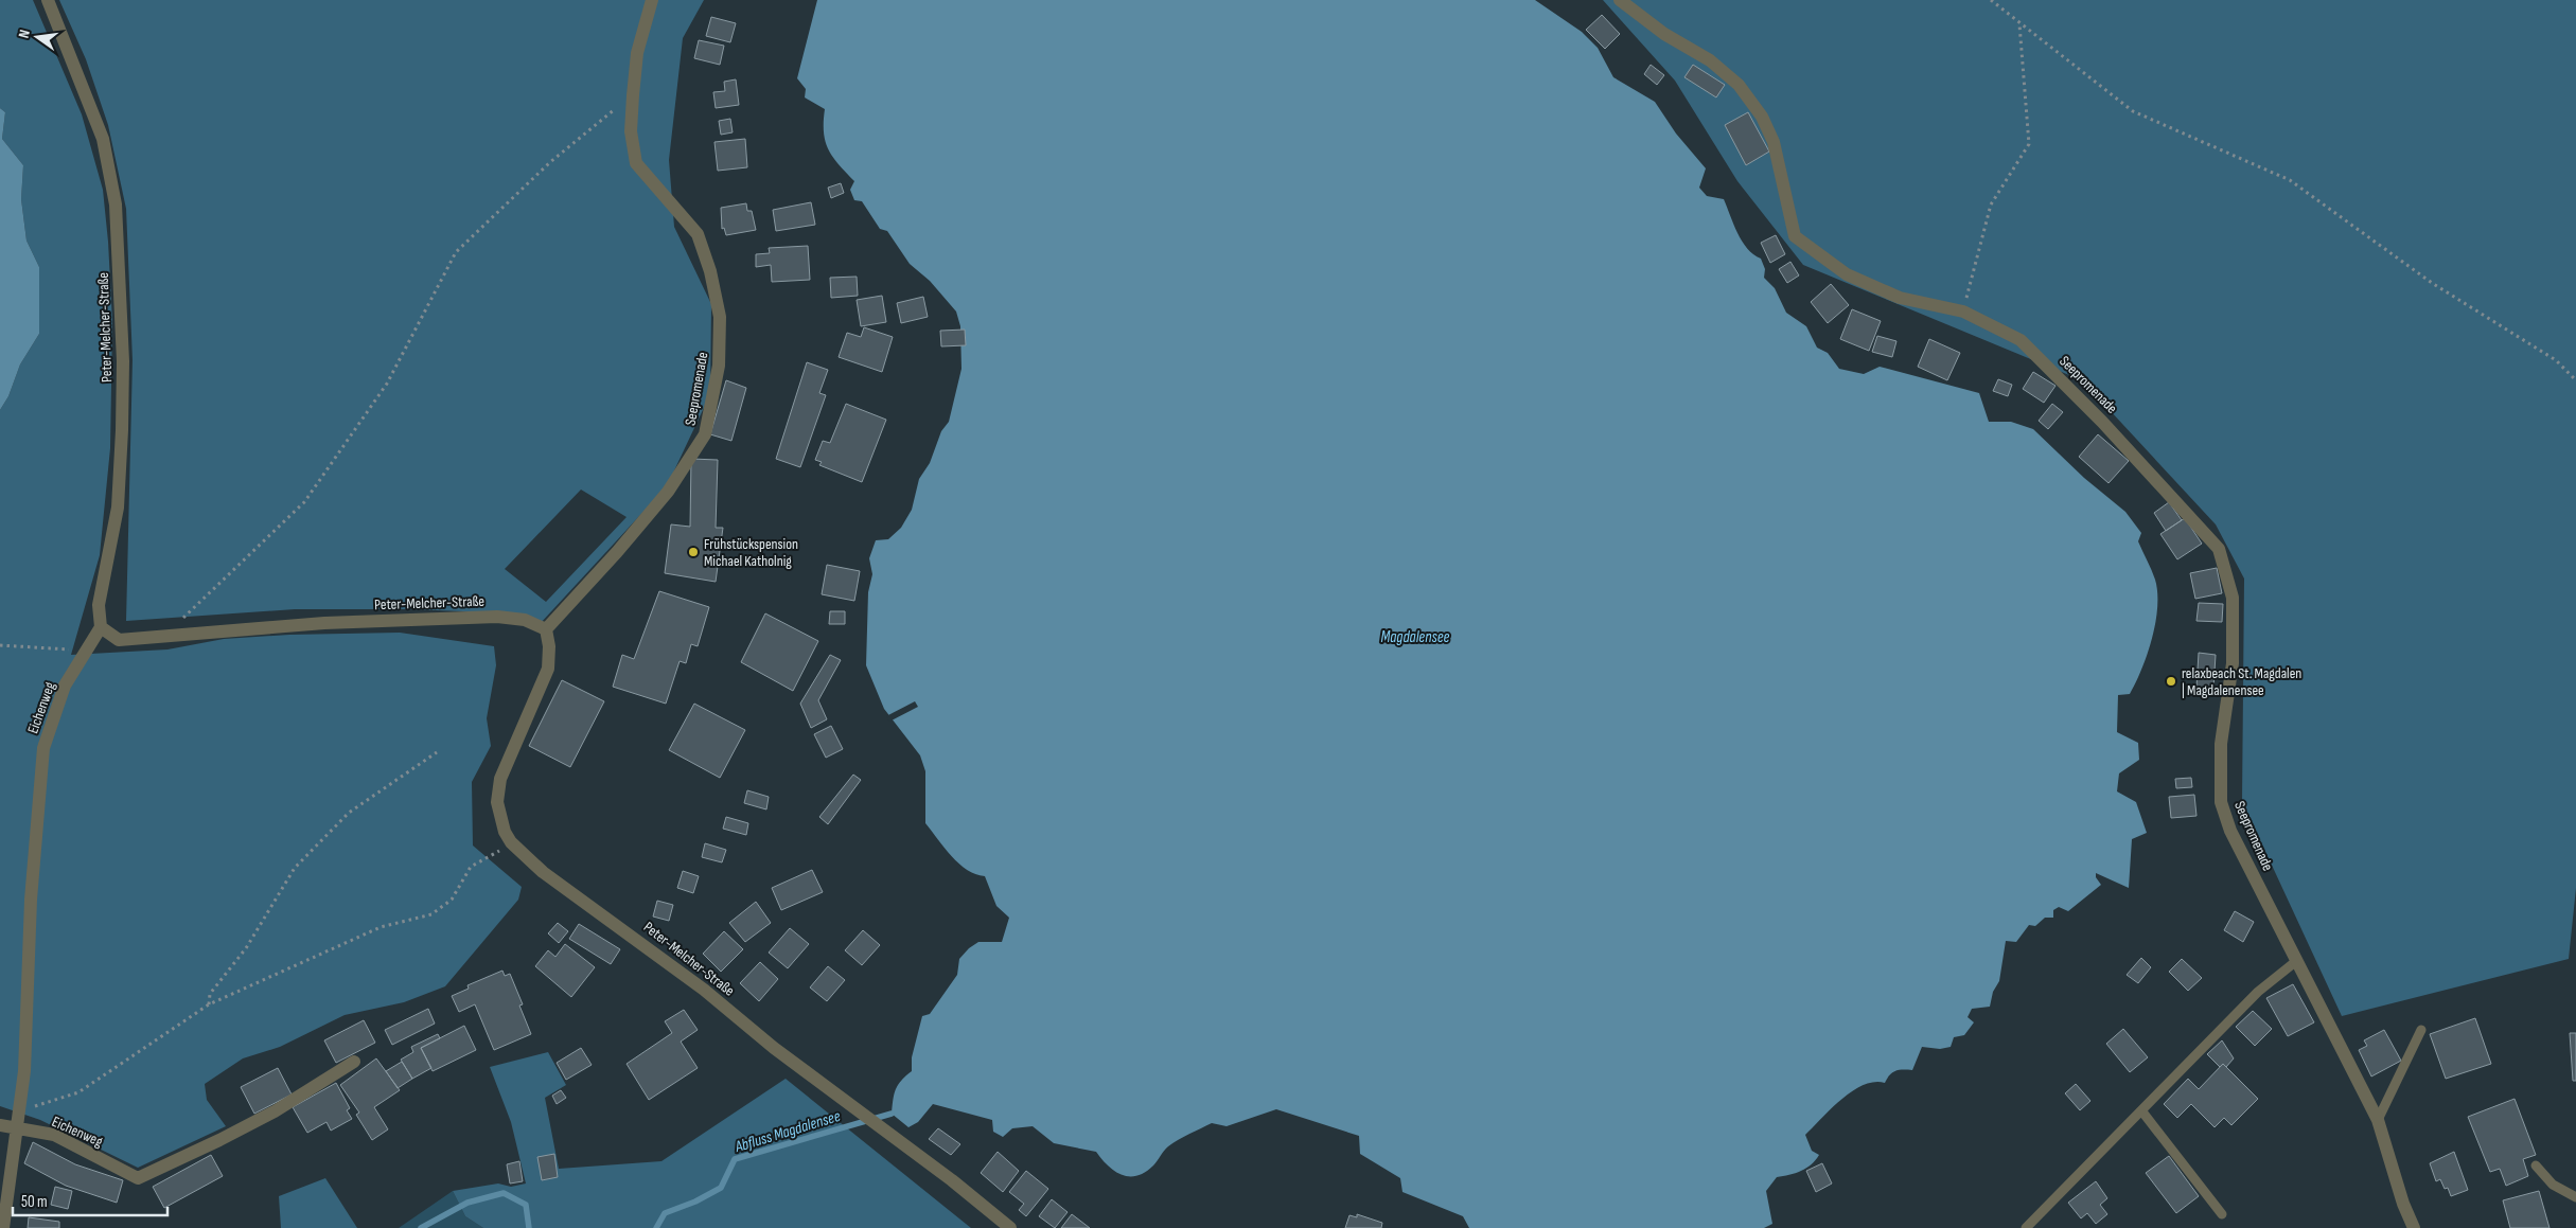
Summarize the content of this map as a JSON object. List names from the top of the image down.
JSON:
{
  "streets": {
    "street": ["Peter-Melcher-Straße", "Seepromenade", "Eichenweg"]
  },
  "crossings": [
    ["Peter-Melcher-Straße", "Seepromenade"],
    ["Peter-Melcher-Straße", "Eichenweg"]
  ],
  "water": ["Magdalensee", "Abfluss Magdalensee"],
  "places": ["Frühstückspension Michael Katholnig", "relaxbeach St. Magdalen | Magdalenensee"],
  "scale_bar": "50 m",
  "north": "left"
}
